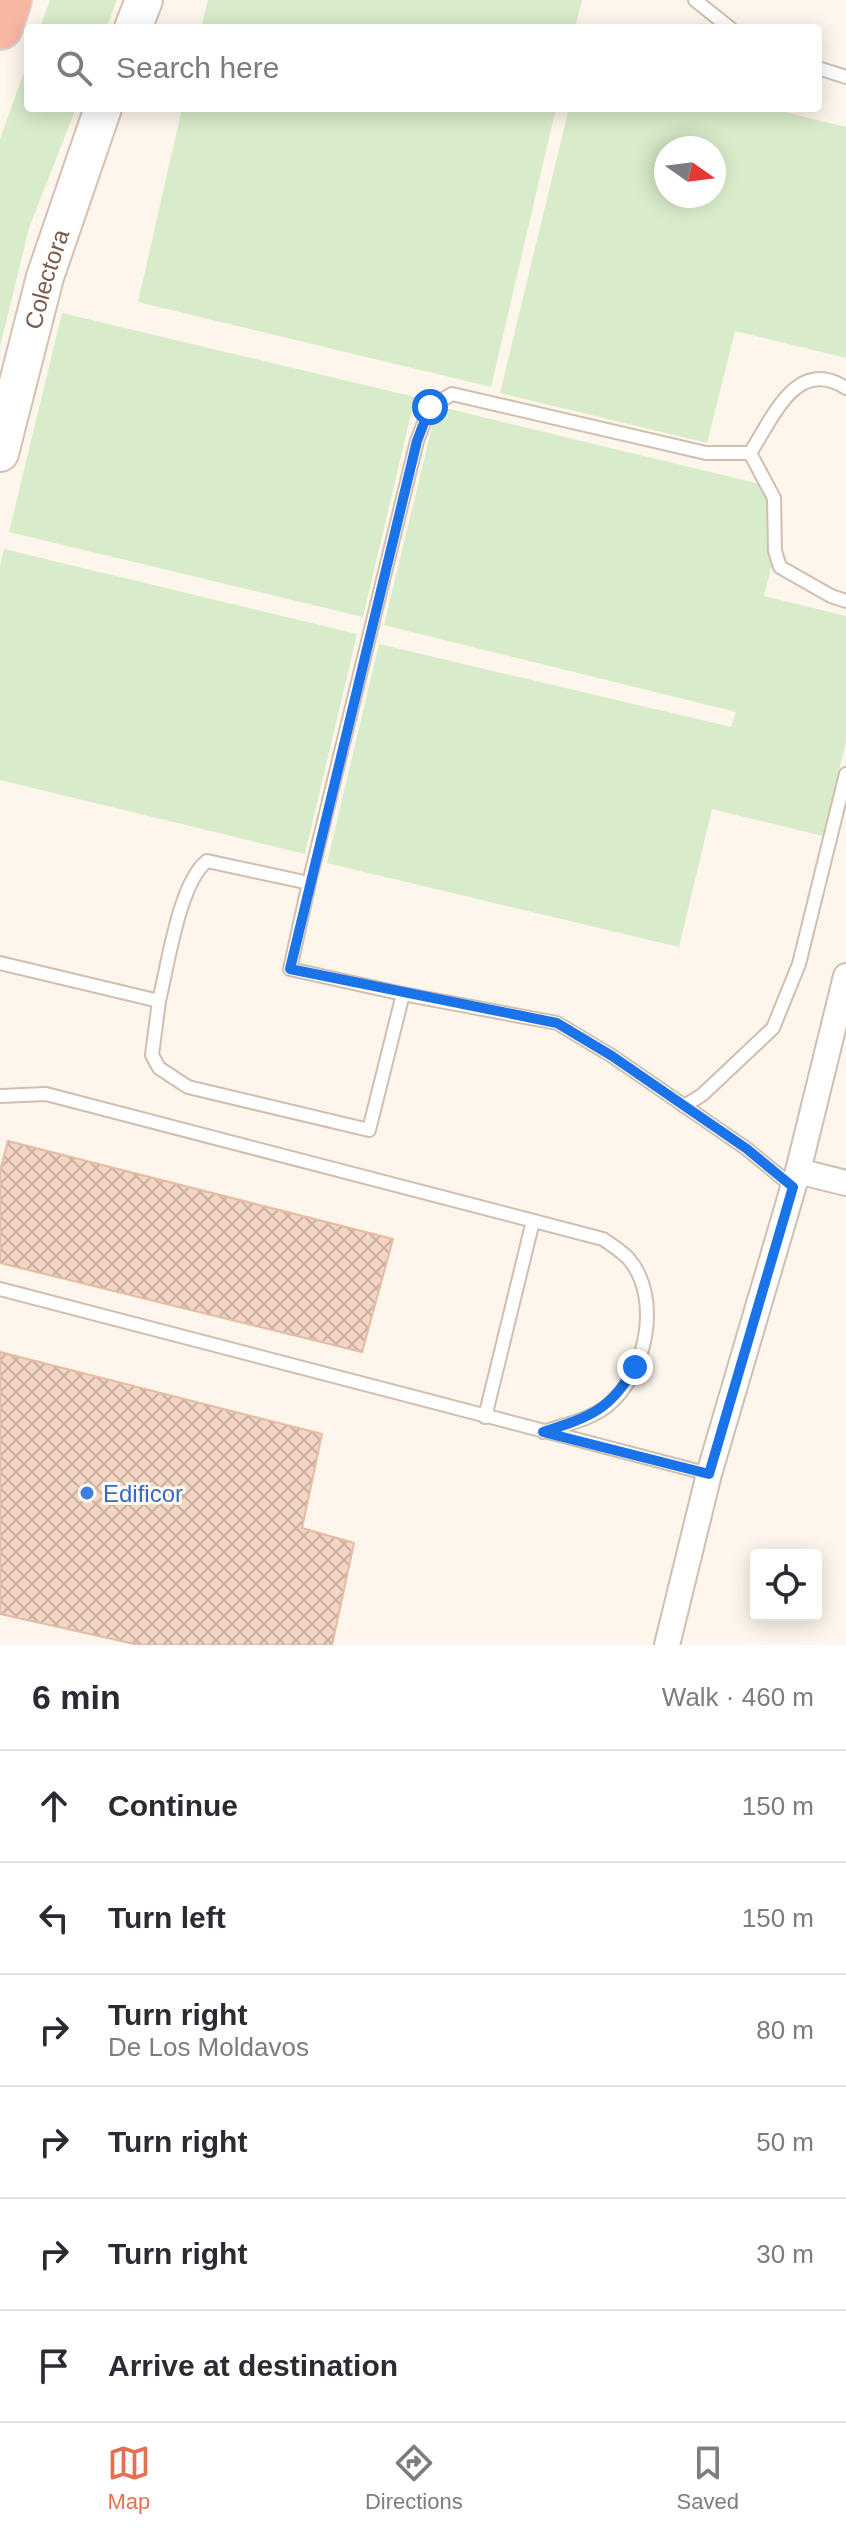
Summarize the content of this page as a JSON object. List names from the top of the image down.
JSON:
{
  "streets": {
    "street": ["Colectora"]
  },
  "places": ["Edificor"],
  "north": "right",
  "page": {
    "search": "Search here",
    "heading": ["6 min", "Walk · 460 m"],
    "list": [
      ["Continue", "150 m"],
      ["Turn left", "150 m"],
      ["Turn right", "De Los Moldavos", "80 m"],
      ["Turn right", "50 m"],
      ["Turn right", "30 m"],
      "Arrive at destination"
    ],
    "nav": ["Map", "Directions", "Saved"]
  }
}
